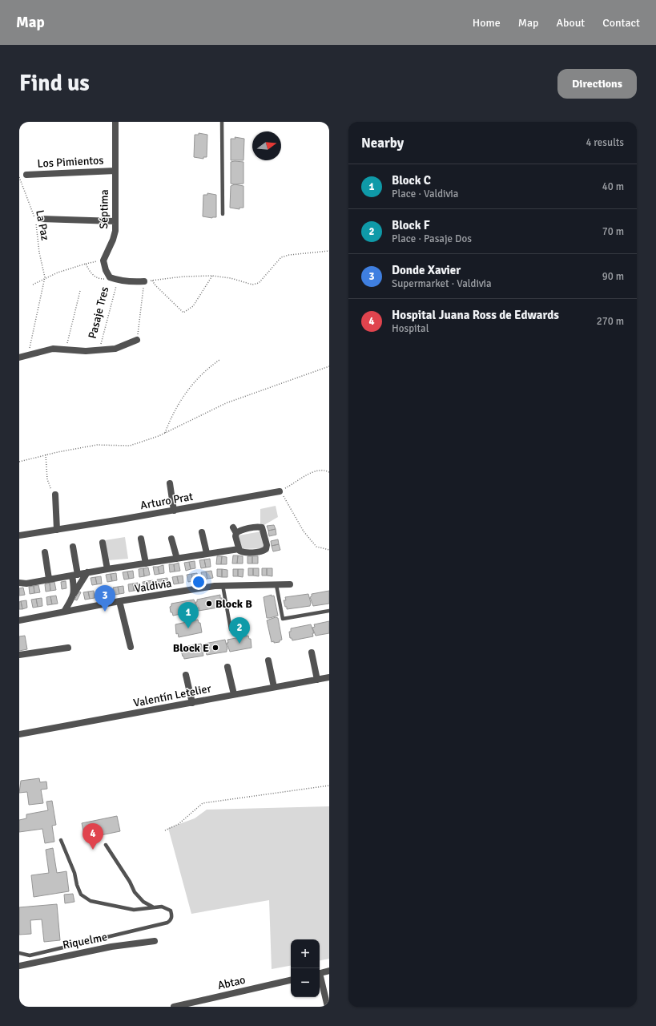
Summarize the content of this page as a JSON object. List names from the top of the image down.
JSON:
{
  "streets": {
    "street": [
      "Los Pimientos",
      "Séptima",
      "Arturo Prat",
      "Valdivia",
      "Valentín Letelier",
      "Riquelme",
      "Abtao"
    ],
    "path": ["La Paz", "Pasaje Tres"]
  },
  "crossings": [
    ["Los Pimientos", "Séptima"]
  ],
  "places": ["Block B", "Block E"],
  "north": "right",
  "page": {
    "header": "Map",
    "nav": [
      "Home",
      "Map",
      "About",
      "Contact"
    ],
    "buttons": "Directions",
    "title": "Find us",
    "heading": ["Nearby", "4 results"],
    "list": [
      {
        "mark": "1",
        "name": "Block C",
        "note": "Place · Valdivia",
        "value": "40 m"
      },
      {
        "mark": "2",
        "name": "Block F",
        "note": "Place · Pasaje Dos",
        "value": "70 m"
      },
      {
        "mark": "3",
        "name": "Donde Xavier",
        "note": "Supermarket · Valdivia",
        "value": "90 m"
      },
      {
        "mark": "4",
        "name": "Hospital Juana Ross de Edwards",
        "note": "Hospital",
        "value": "270 m"
      }
    ],
    "pins": [
      "3",
      "1",
      "2",
      "4"
    ],
    "map_buttons": ["+", "−"]
  }
}
